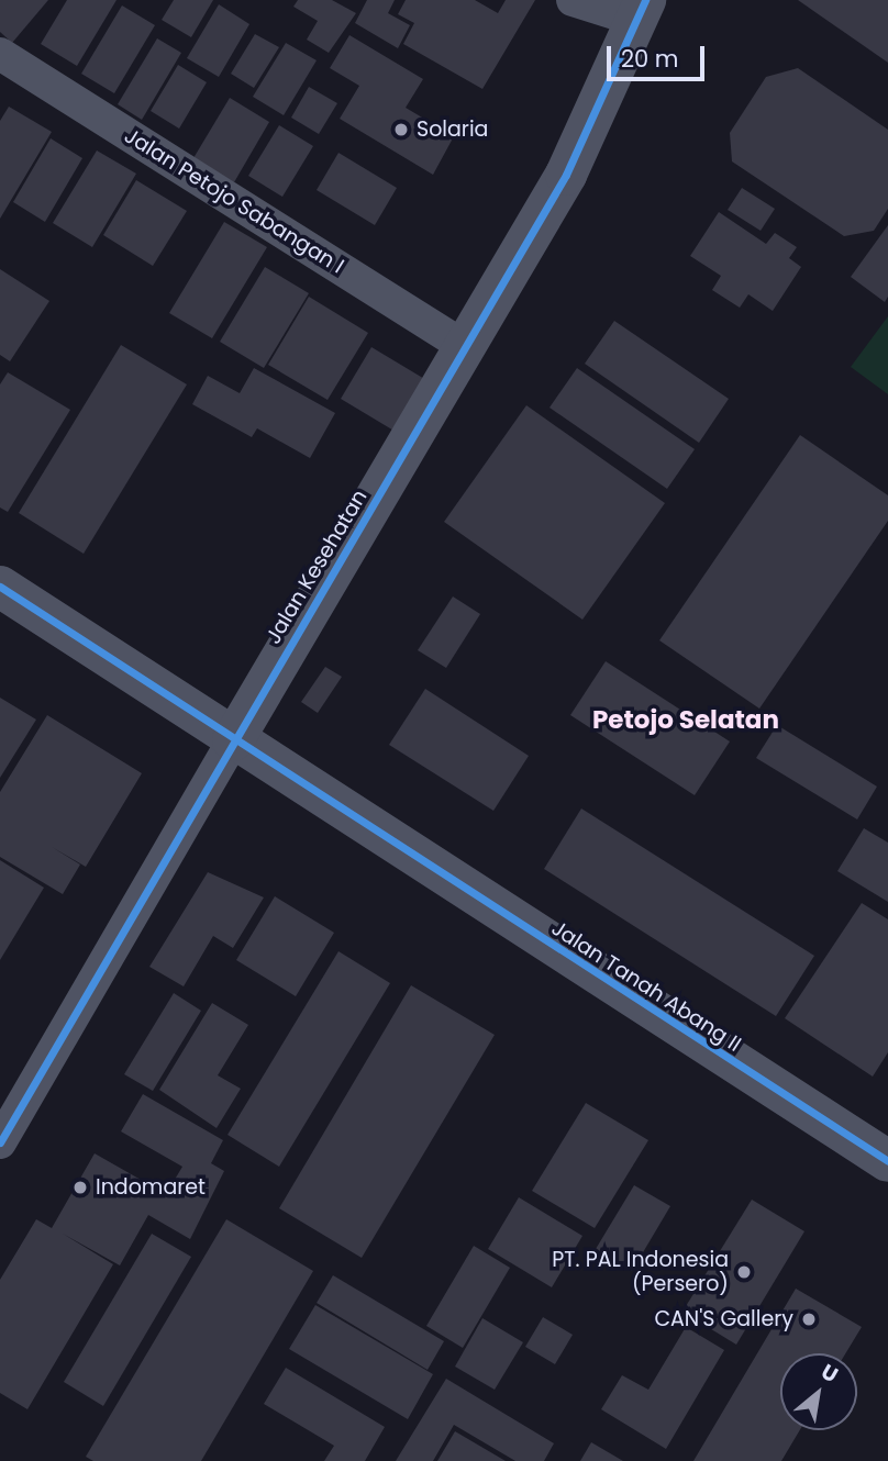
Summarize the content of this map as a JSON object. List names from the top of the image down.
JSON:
{
  "streets": {
    "street": ["Jalan Petojo Sabangan I", "Jalan Kesehatan", "Jalan Tanah Abang II"]
  },
  "crossings": [
    ["Jalan Petojo Sabangan I", "Jalan Kesehatan"],
    ["Jalan Kesehatan", "Jalan Tanah Abang II"]
  ],
  "districts": ["Petojo Selatan"],
  "places": [
    "Solaria",
    "Indomaret",
    "PT. PAL Indonesia (Persero)",
    "CAN'S Gallery"
  ],
  "scale_bar": "20 m",
  "north": "top right"
}
